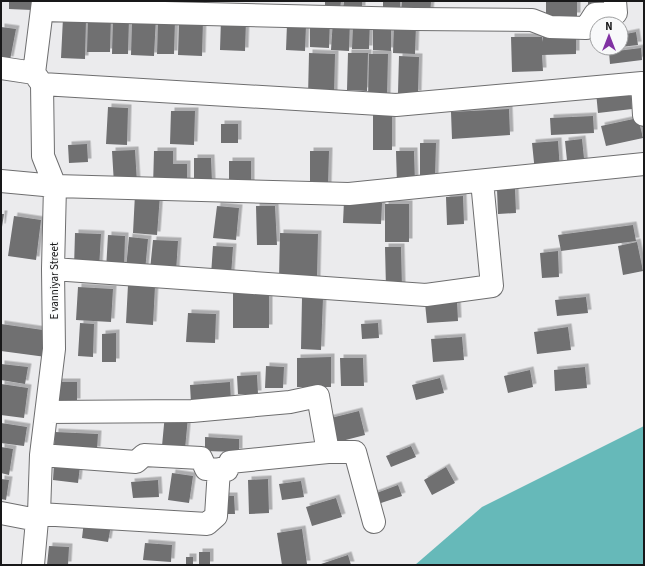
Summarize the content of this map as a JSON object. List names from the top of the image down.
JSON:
{
  "streets": {
    "street": ["E vanniyar Street"]
  },
  "north": "top"
}
